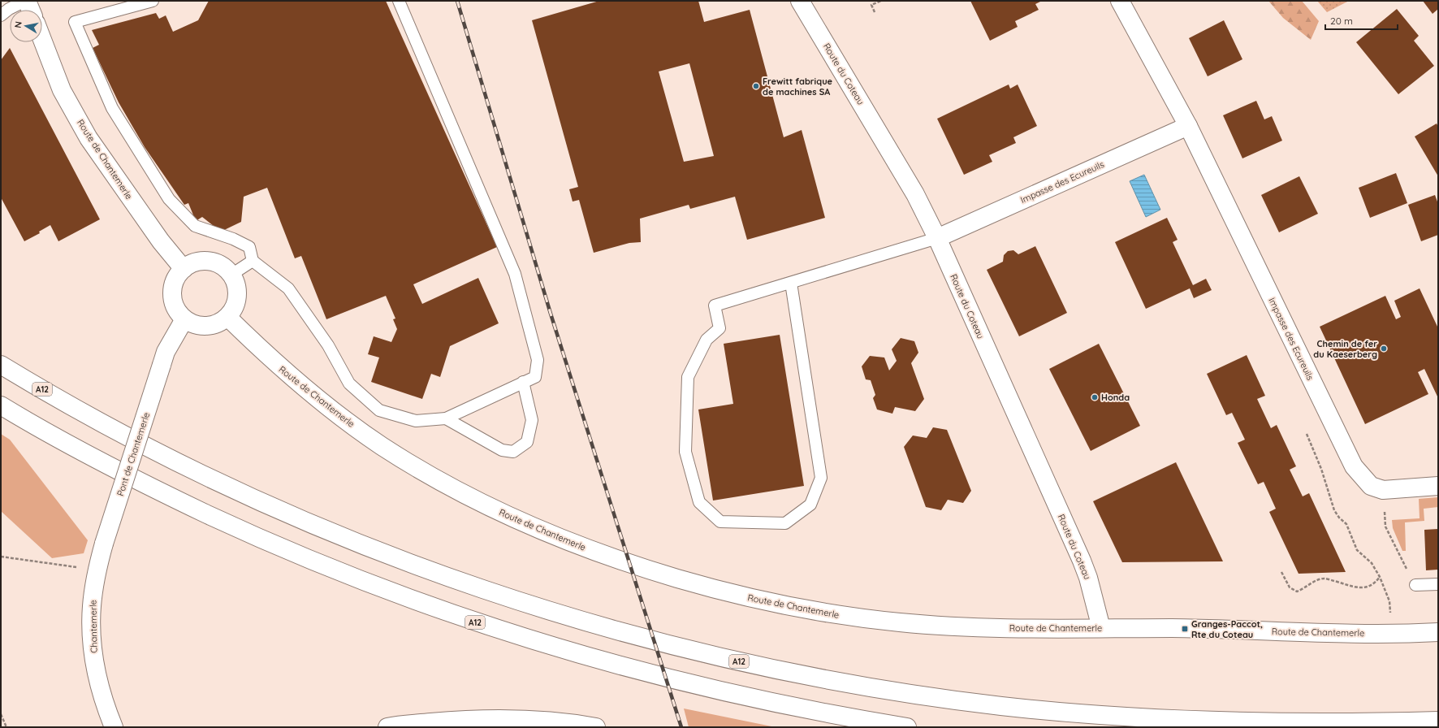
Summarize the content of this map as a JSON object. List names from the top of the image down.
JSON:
{
  "streets": {
    "main road": [
      "Route du Coteau",
      "Route de Chantemerle",
      "Impasse des Ecureuils",
      "A12",
      "Pont de Chantemerle",
      "Chantemerle"
    ]
  },
  "crossings": [
    ["Route du Coteau", "Route de Chantemerle"],
    ["Route du Coteau", "Impasse des Ecureuils"],
    ["Route de Chantemerle", "Pont de Chantemerle"],
    ["Pont de Chantemerle", "Chantemerle"]
  ],
  "places": {
    "other": ["Frewitt fabrique de machines SA", "Chemin de fer du Kaeserberg", "Honda"],
    "transit": ["Granges-Paccot, Rte du Coteau"]
  },
  "scale_bar": "20 m",
  "north": "left"
}
